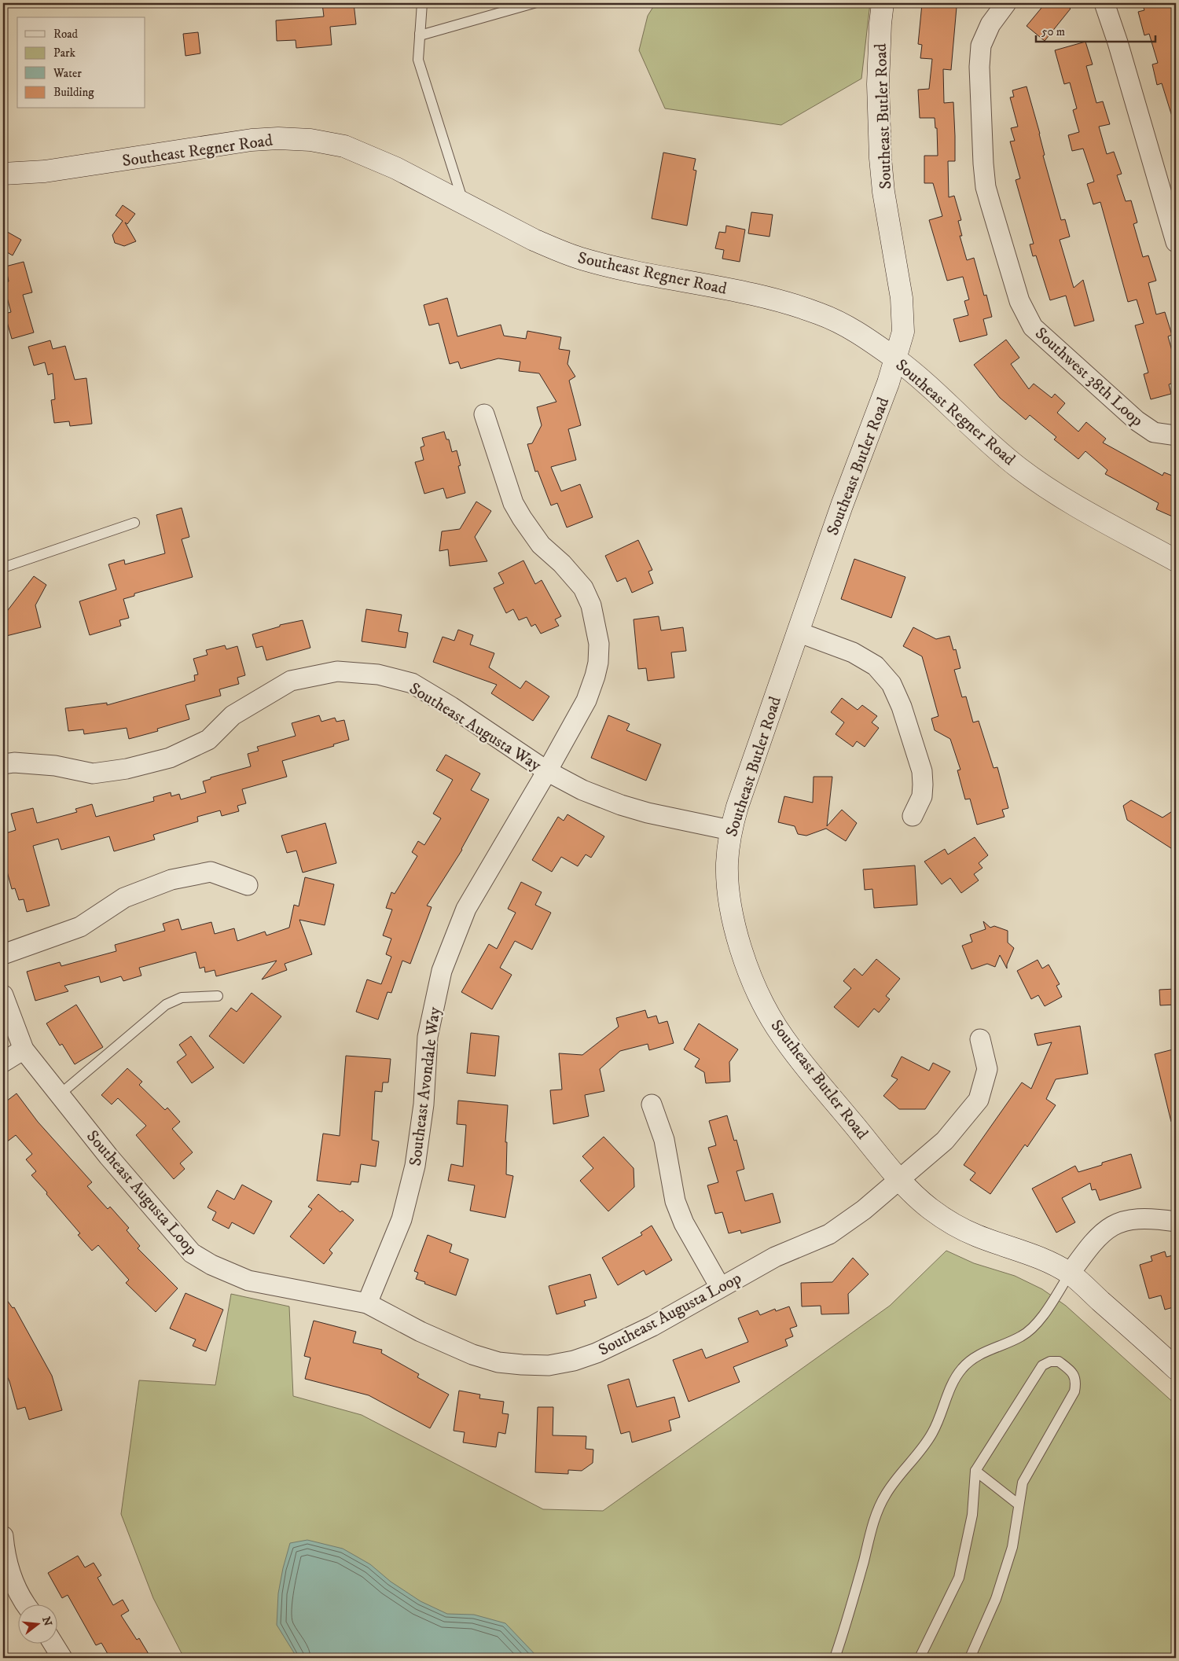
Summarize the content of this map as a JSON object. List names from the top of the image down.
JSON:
{
  "streets": {
    "main road": ["Southeast Butler Road", "Southeast Regner Road"],
    "street": [
      "Southwest 38th Loop",
      "Southeast Augusta Way",
      "Southeast Avondale Way",
      "Southeast Augusta Loop"
    ]
  },
  "crossings": [
    ["Southeast Butler Road", "Southeast Regner Road"],
    ["Southeast Butler Road", "Southeast Augusta Way"],
    ["Southeast Butler Road", "Southeast Augusta Loop"],
    ["Southeast Augusta Way", "Southeast Avondale Way"],
    ["Southeast Avondale Way", "Southeast Augusta Loop"]
  ],
  "legend": [
    "Road",
    "Park",
    "Water",
    "Building"
  ],
  "scale_bar": "50 m",
  "north": "right"
}
